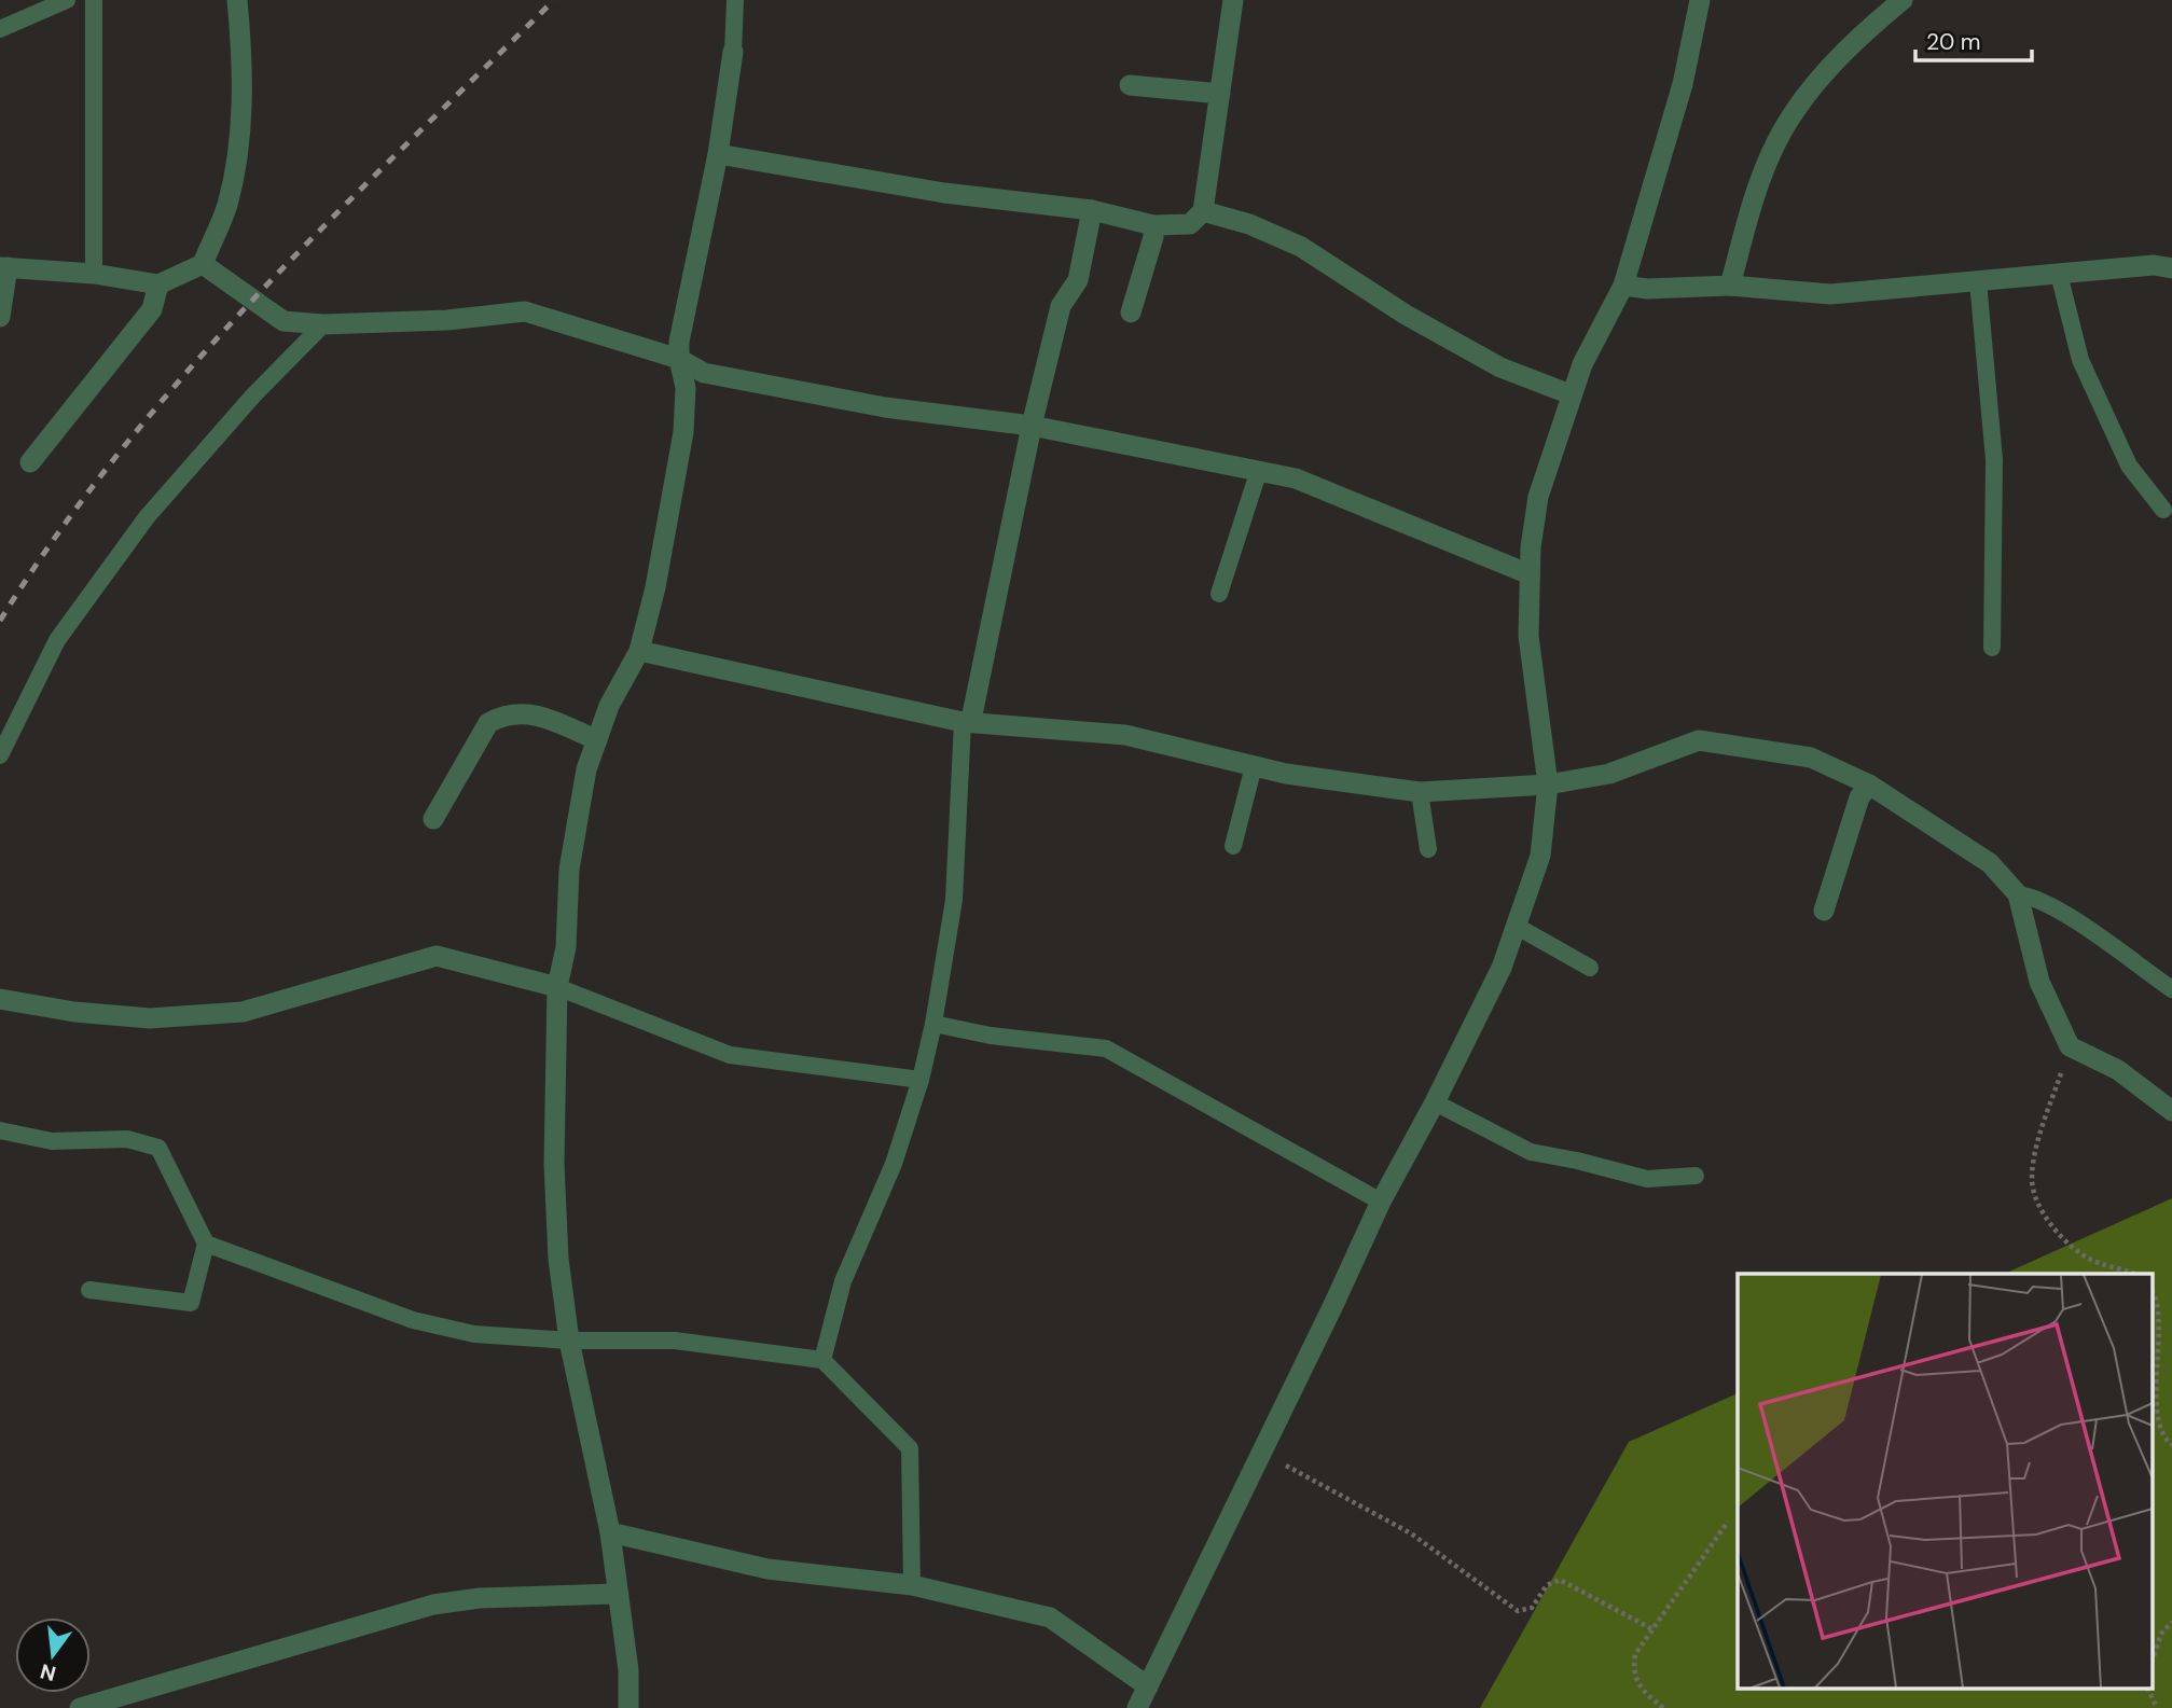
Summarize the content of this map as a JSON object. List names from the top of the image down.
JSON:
{
  "scale_bar": "20 m",
  "north": "bottom"
}
